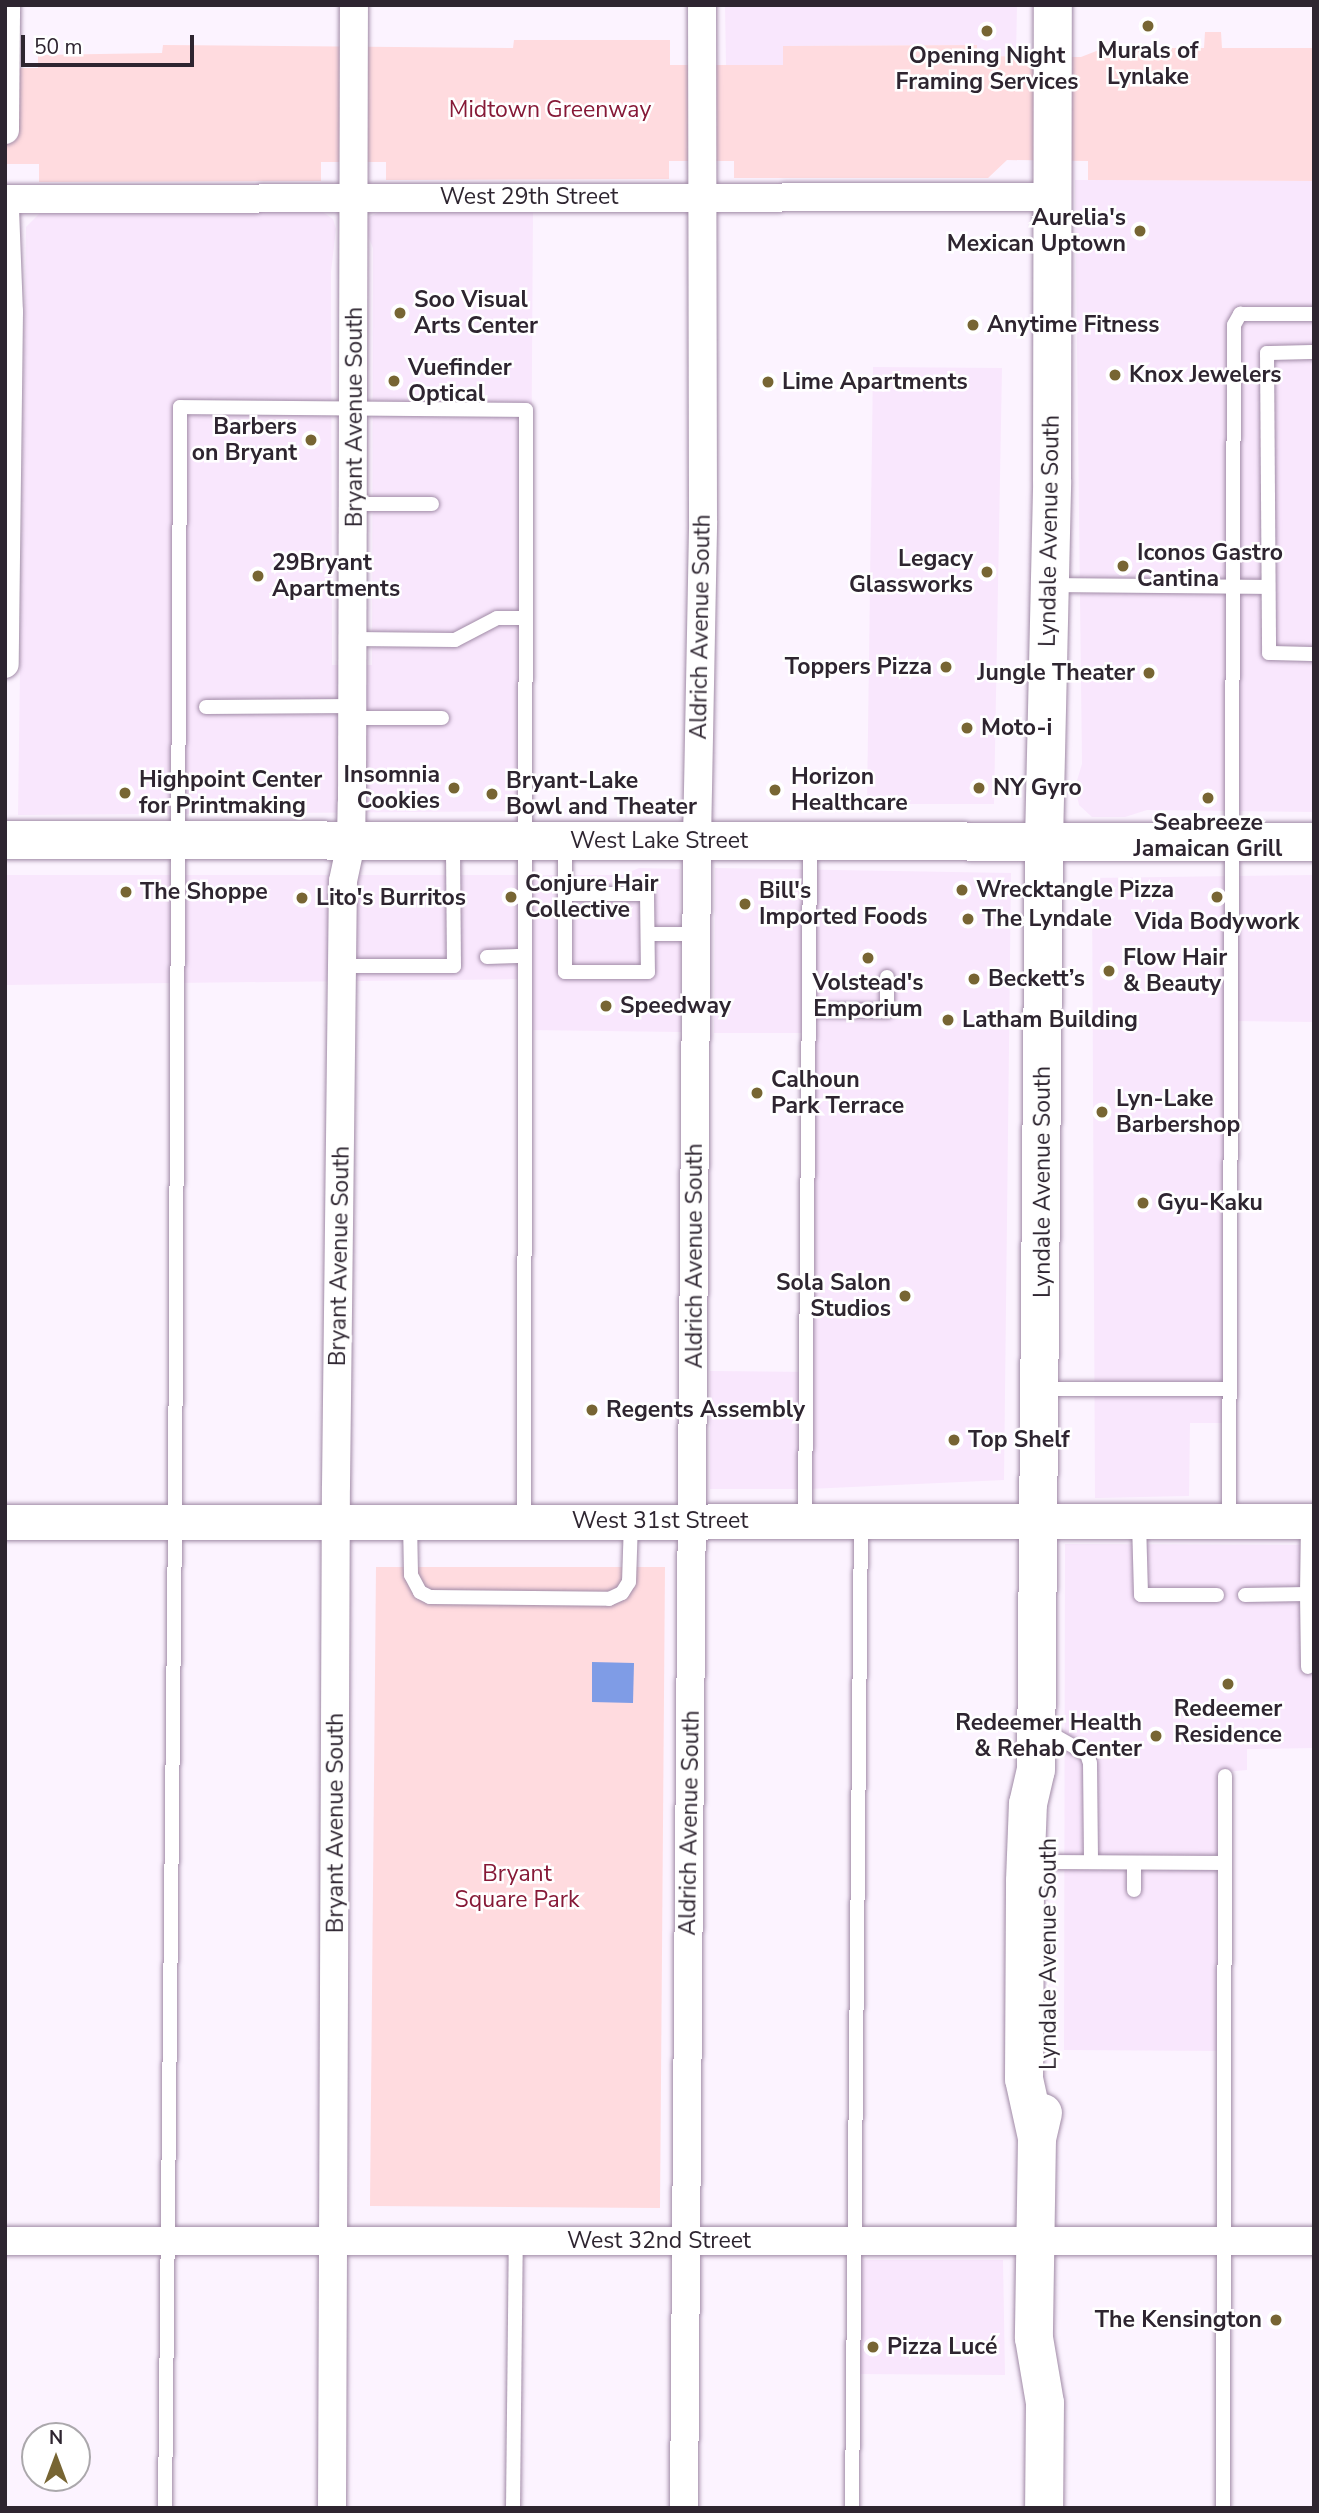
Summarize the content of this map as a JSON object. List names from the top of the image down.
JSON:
{
  "streets": {
    "main road": ["Lyndale Avenue South", "West Lake Street"],
    "street": [
      "West 29th Street",
      "Bryant Avenue South",
      "Aldrich Avenue South",
      "West 31st Street",
      "West 32nd Street"
    ]
  },
  "crossings": [
    ["West 29th Street", "Bryant Avenue South"],
    ["West 29th Street", "Lyndale Avenue South"],
    ["West 29th Street", "Aldrich Avenue South"],
    ["Bryant Avenue South", "West Lake Street"],
    ["Bryant Avenue South", "West 31st Street"],
    ["Bryant Avenue South", "West 32nd Street"],
    ["Lyndale Avenue South", "West Lake Street"],
    ["Lyndale Avenue South", "West 31st Street"],
    ["Lyndale Avenue South", "West 32nd Street"],
    ["Aldrich Avenue South", "West Lake Street"],
    ["Aldrich Avenue South", "West 31st Street"],
    ["Aldrich Avenue South", "West 32nd Street"]
  ],
  "parks": ["Midtown Greenway", "Bryant Square Park"],
  "places": [
    "Murals of Lynlake",
    "Opening Night Framing Services",
    "Aurelia's Mexican Uptown",
    "Soo Visual Arts Center",
    "Anytime Fitness",
    "Knox Jewelers",
    "Vuefinder Optical",
    "Lime Apartments",
    "Barbers on Bryant",
    "Iconos Gastro Cantina",
    "Legacy Glassworks",
    "29Bryant Apartments",
    "Toppers Pizza",
    "Jungle Theater",
    "Moto-i",
    "Insomnia Cookies",
    "NY Gyro",
    "Horizon Healthcare",
    "Highpoint Center for Printmaking",
    "Bryant-Lake Bowl and Theater",
    "Seabreeze Jamaican Grill",
    "Wrecktangle Pizza",
    "The Shoppe",
    "Conjure Hair Collective",
    "Vida Bodywork",
    "Lito's Burritos",
    "Bill's Imported Foods",
    "The Lyndale",
    "Volstead's Emporium",
    "Flow Hair & Beauty",
    "Beckett’s",
    "Speedway",
    "Latham Building",
    "Calhoun Park Terrace",
    "Lyn-Lake Barbershop",
    "Gyu-Kaku",
    "Sola Salon Studios",
    "Regents Assembly",
    "Top Shelf",
    "Redeemer Residence",
    "Redeemer Health & Rehab Center",
    "The Kensington",
    "Pizza Lucé"
  ],
  "scale_bar": "50 m",
  "north": "top"
}
